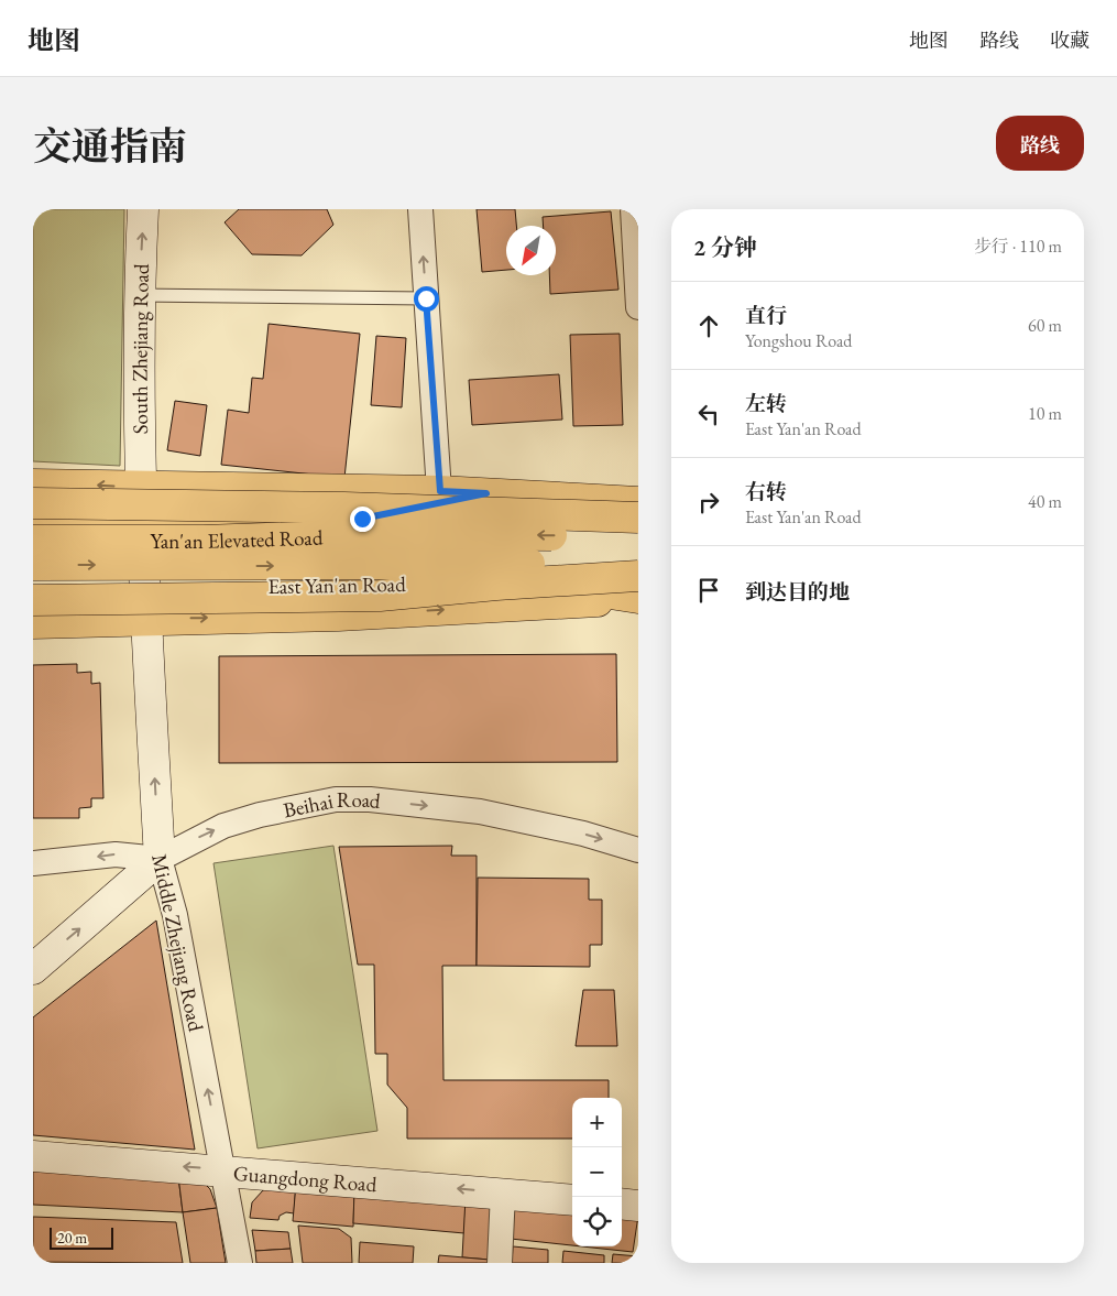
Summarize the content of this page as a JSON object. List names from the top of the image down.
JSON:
{
  "streets": {
    "main road": ["Yan'an Elevated Road", "East Yan'an Road"],
    "street": [
      "South Zhejiang Road",
      "Beihai Road",
      "Middle Zhejiang Road",
      "Guangdong Road"
    ]
  },
  "crossings": [
    ["South Zhejiang Road", "Middle Zhejiang Road"],
    ["East Yan'an Road", "Middle Zhejiang Road"],
    ["Beihai Road", "Middle Zhejiang Road"],
    ["Middle Zhejiang Road", "Guangdong Road"]
  ],
  "one_way": ["Beihai Road", "Middle Zhejiang Road", "Guangdong Road"],
  "scale_bar": "20 m",
  "north": "bottom left",
  "page": {
    "header": "地图",
    "nav": ["地图", "路线", "收藏"],
    "title": "交通指南",
    "buttons": "路线",
    "heading": ["2 分钟", "步行 · 110 m"],
    "list": [
      ["直行", "Yongshou Road", "60 m"],
      ["左转", "East Yan'an Road", "10 m"],
      ["右转", "East Yan'an Road", "40 m"],
      "到达目的地"
    ],
    "map_buttons": ["+", "−"],
    "scale": "20 m"
  }
}
